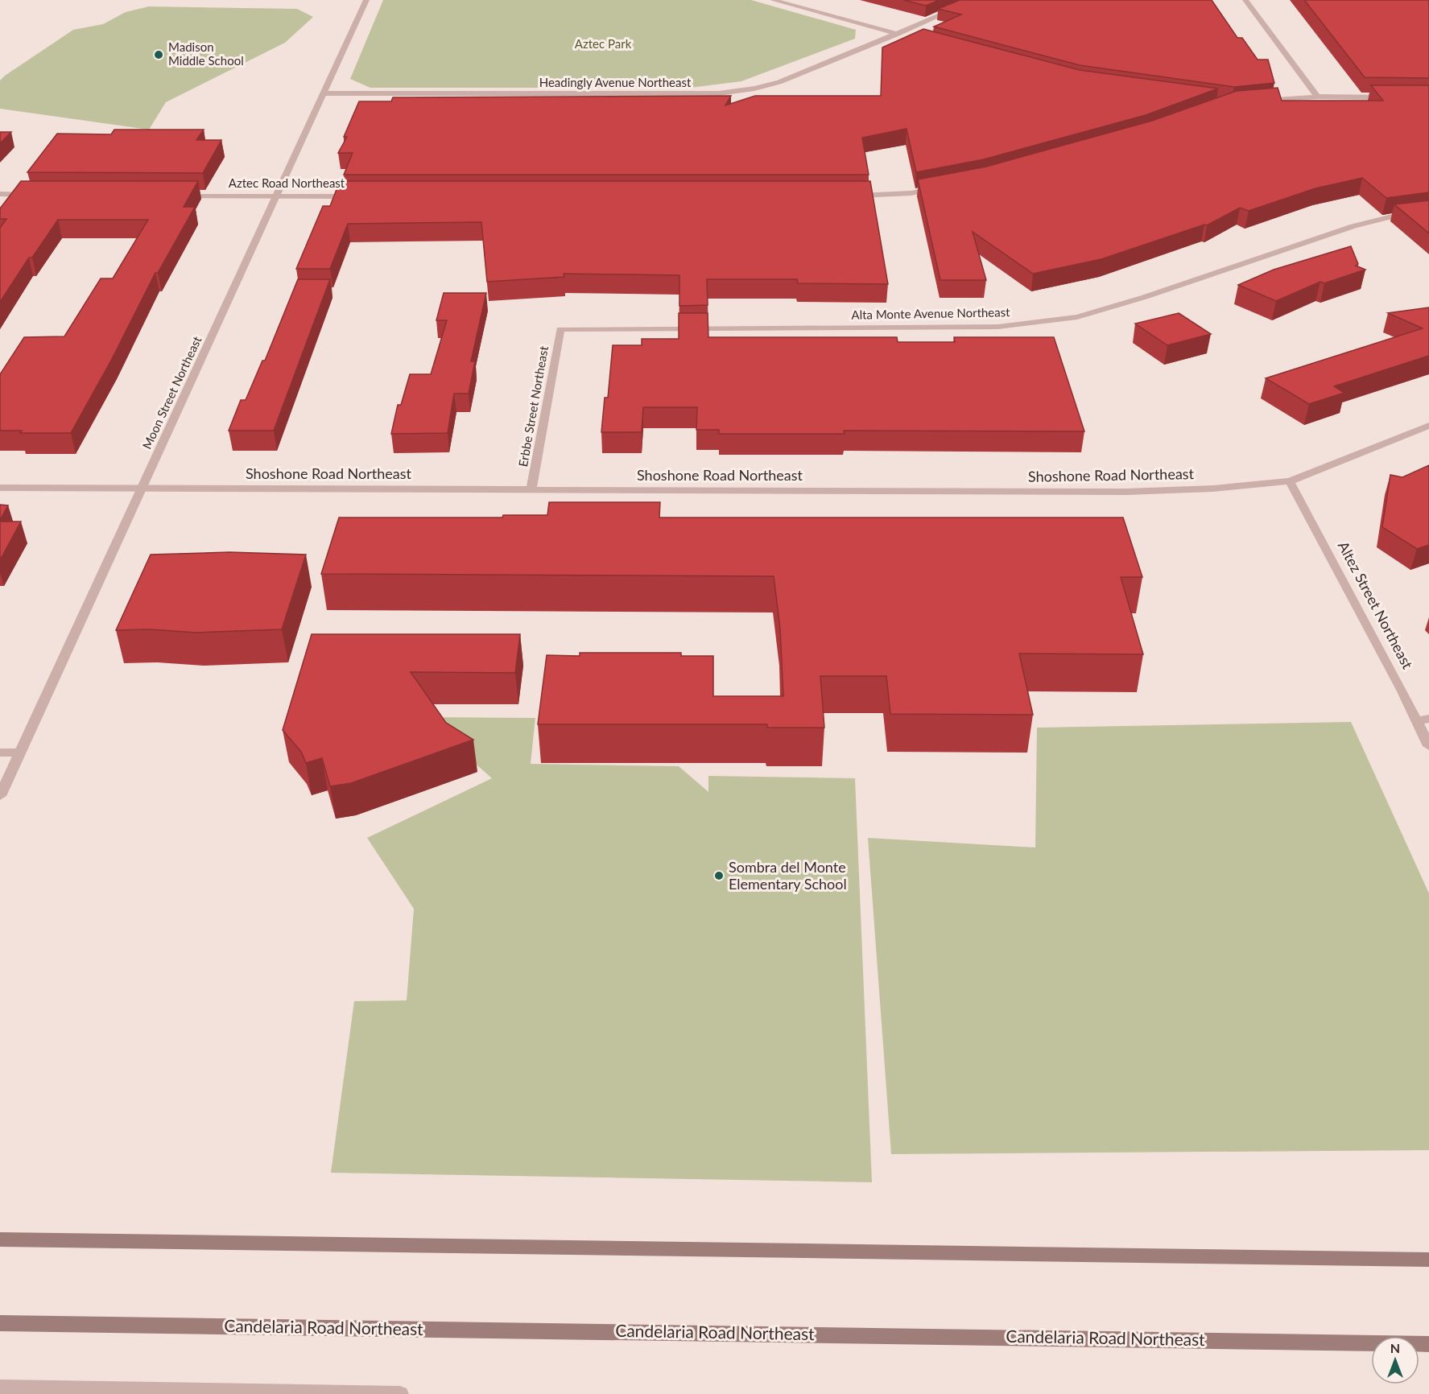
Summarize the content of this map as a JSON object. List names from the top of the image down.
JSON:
{
  "streets": {
    "main road": ["Candelaria Road Northeast"],
    "street": [
      "Headingly Avenue Northeast",
      "Aztec Road Northeast",
      "Alta Monte Avenue Northeast",
      "Moon Street Northeast",
      "Erbbe Street Northeast",
      "Shoshone Road Northeast",
      "Altez Street Northeast"
    ]
  },
  "crossings": [
    ["Headingly Avenue Northeast", "Moon Street Northeast"],
    ["Aztec Road Northeast", "Moon Street Northeast"],
    ["Alta Monte Avenue Northeast", "Erbbe Street Northeast"],
    ["Moon Street Northeast", "Shoshone Road Northeast"],
    ["Erbbe Street Northeast", "Shoshone Road Northeast"],
    ["Shoshone Road Northeast", "Altez Street Northeast"]
  ],
  "parks": ["Aztec Park"],
  "places": ["Madison Middle School", "Sombra del Monte Elementary School"],
  "north": "top"
}
